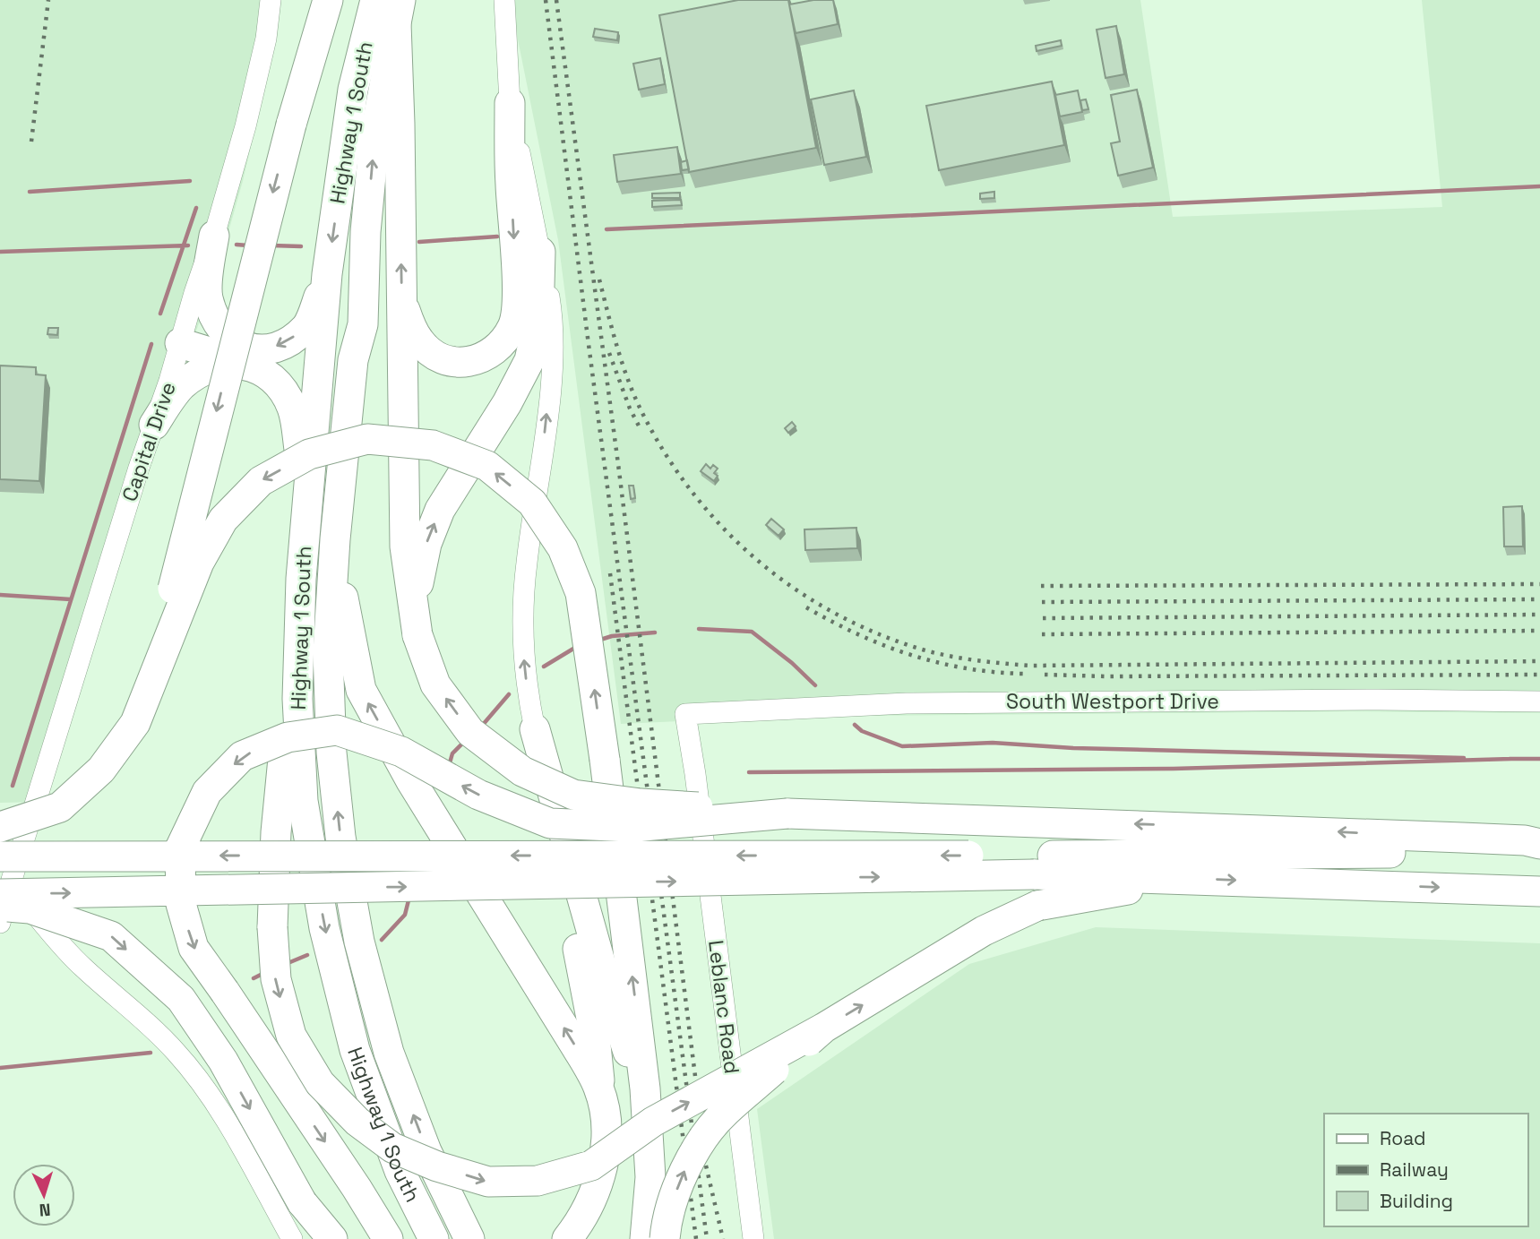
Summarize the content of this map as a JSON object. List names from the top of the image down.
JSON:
{
  "streets": {
    "highway": ["Highway 1 South"],
    "street": ["Capital Drive", "South Westport Drive", "Leblanc Road"]
  },
  "crossings": [
    ["South Westport Drive", "Leblanc Road"]
  ],
  "legend": ["Road", "Railway", "Building"],
  "north": "bottom"
}
